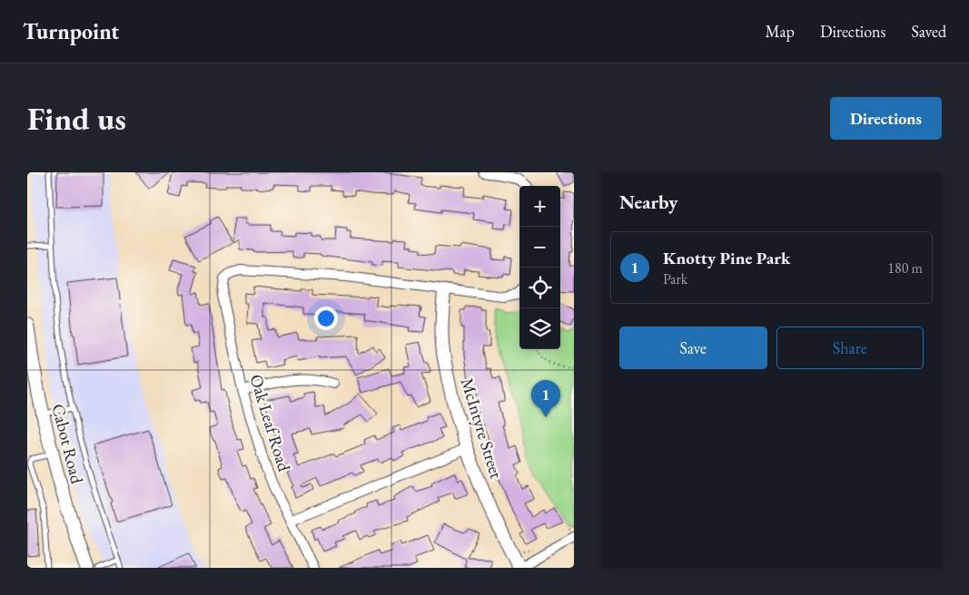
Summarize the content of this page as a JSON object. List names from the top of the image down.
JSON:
{
  "streets": {
    "street": ["Oak Leaf Road", "McIntyre Street", "Cabot Road"]
  },
  "crossings": [
    ["Oak Leaf Road", "McIntyre Street"]
  ],
  "page": {
    "header": "Turnpoint",
    "nav": ["Map", "Directions", "Saved"],
    "buttons": [
      "Directions",
      ["Save", "Share"]
    ],
    "title": "Find us",
    "heading": "Nearby",
    "map_buttons": ["+", "−"],
    "list": [
      {
        "mark": "1",
        "name": "Knotty Pine Park",
        "note": "Park",
        "value": "180 m"
      }
    ],
    "pins": "1"
  }
}
